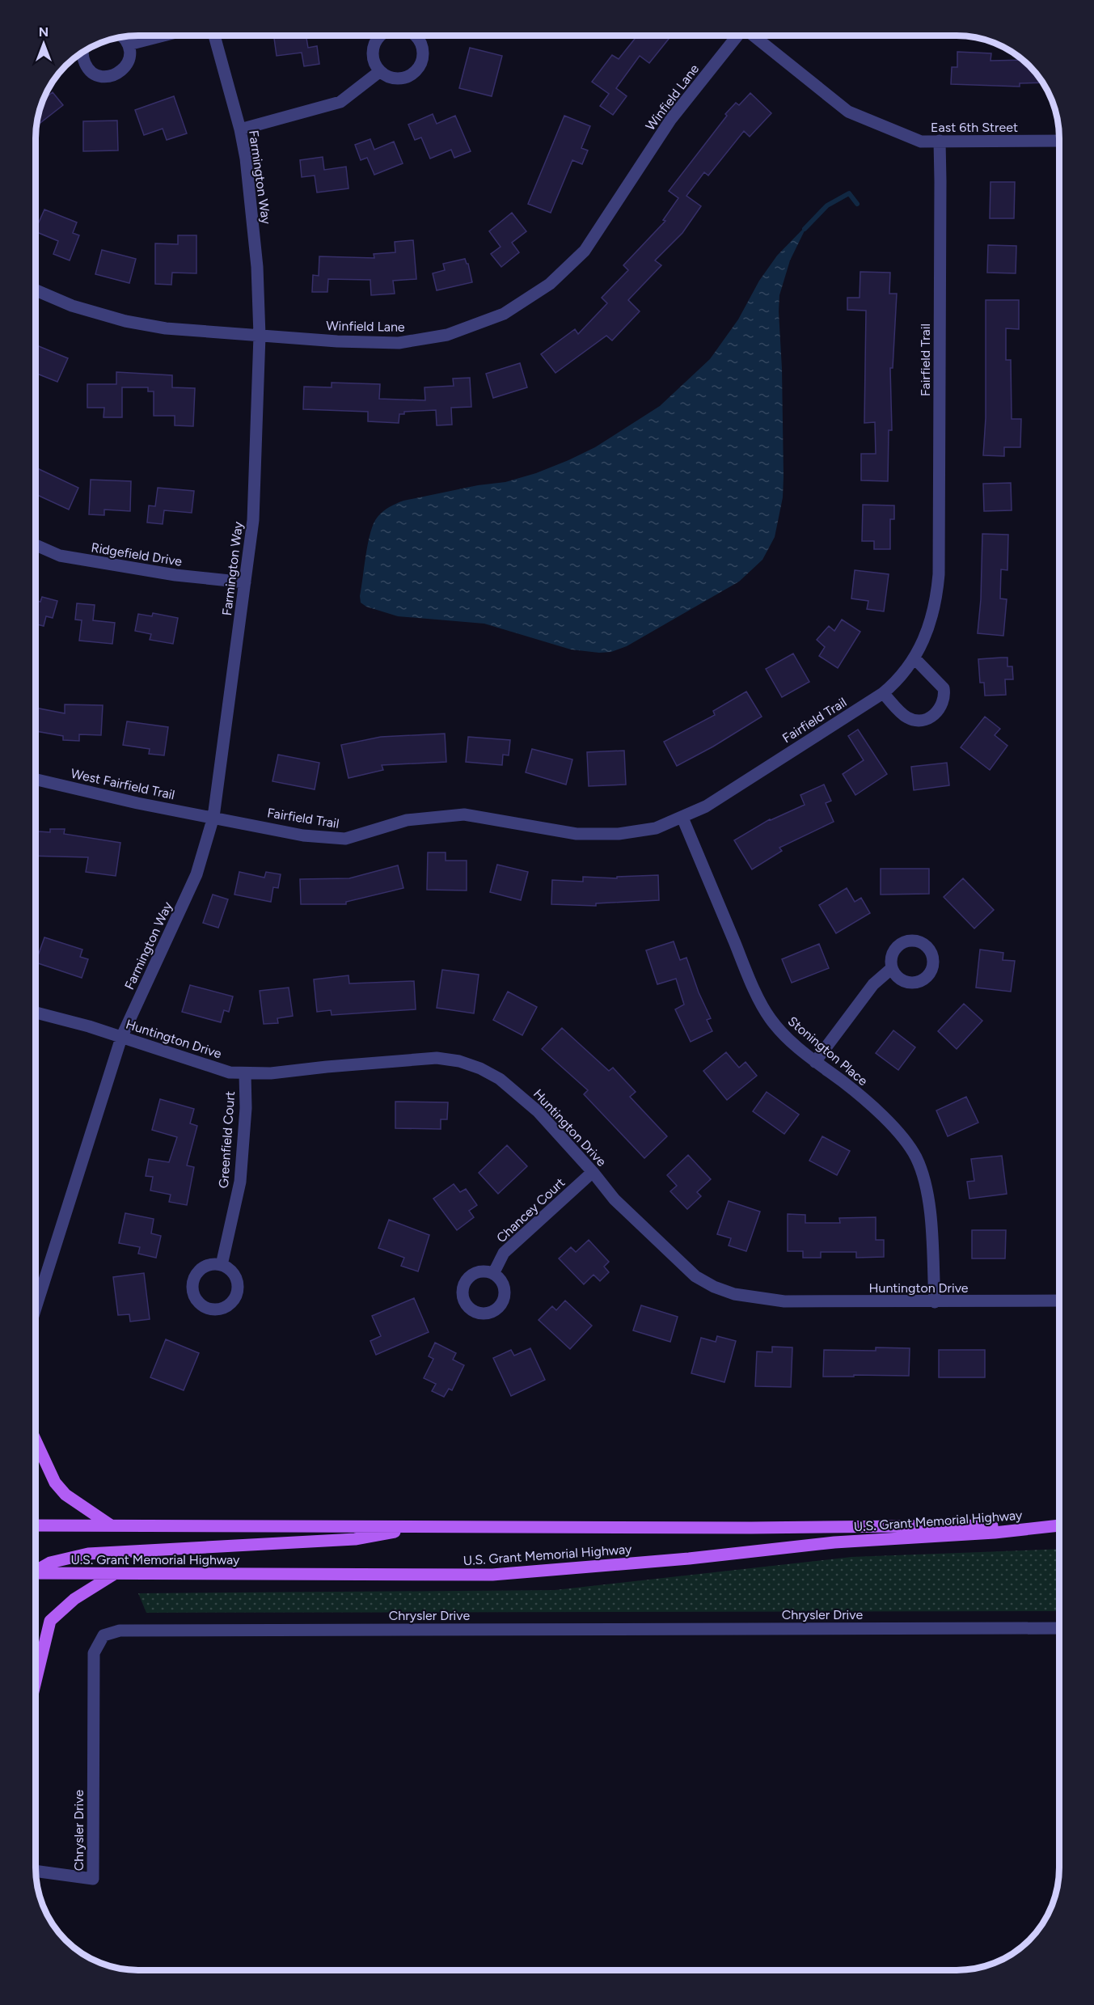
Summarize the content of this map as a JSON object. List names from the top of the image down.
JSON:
{
  "streets": {
    "main road": ["U.S. Grant Memorial Highway"],
    "street": [
      "Winfield Lane",
      "East 6th Street",
      "Farmington Way",
      "Fairfield Trail",
      "Ridgefield Drive",
      "West Fairfield Trail",
      "Huntington Drive",
      "Stonington Place",
      "Greenfield Court",
      "Chancey Court",
      "Chrysler Drive"
    ]
  },
  "crossings": [
    ["Winfield Lane", "Farmington Way"],
    ["East 6th Street", "Fairfield Trail"],
    ["Farmington Way", "Fairfield Trail"],
    ["Farmington Way", "Ridgefield Drive"],
    ["Farmington Way", "West Fairfield Trail"],
    ["Farmington Way", "Huntington Drive"],
    ["Fairfield Trail", "West Fairfield Trail"],
    ["Fairfield Trail", "Stonington Place"],
    ["Huntington Drive", "Stonington Place"],
    ["Huntington Drive", "Greenfield Court"],
    ["Huntington Drive", "Chancey Court"]
  ],
  "north": "top"
}
